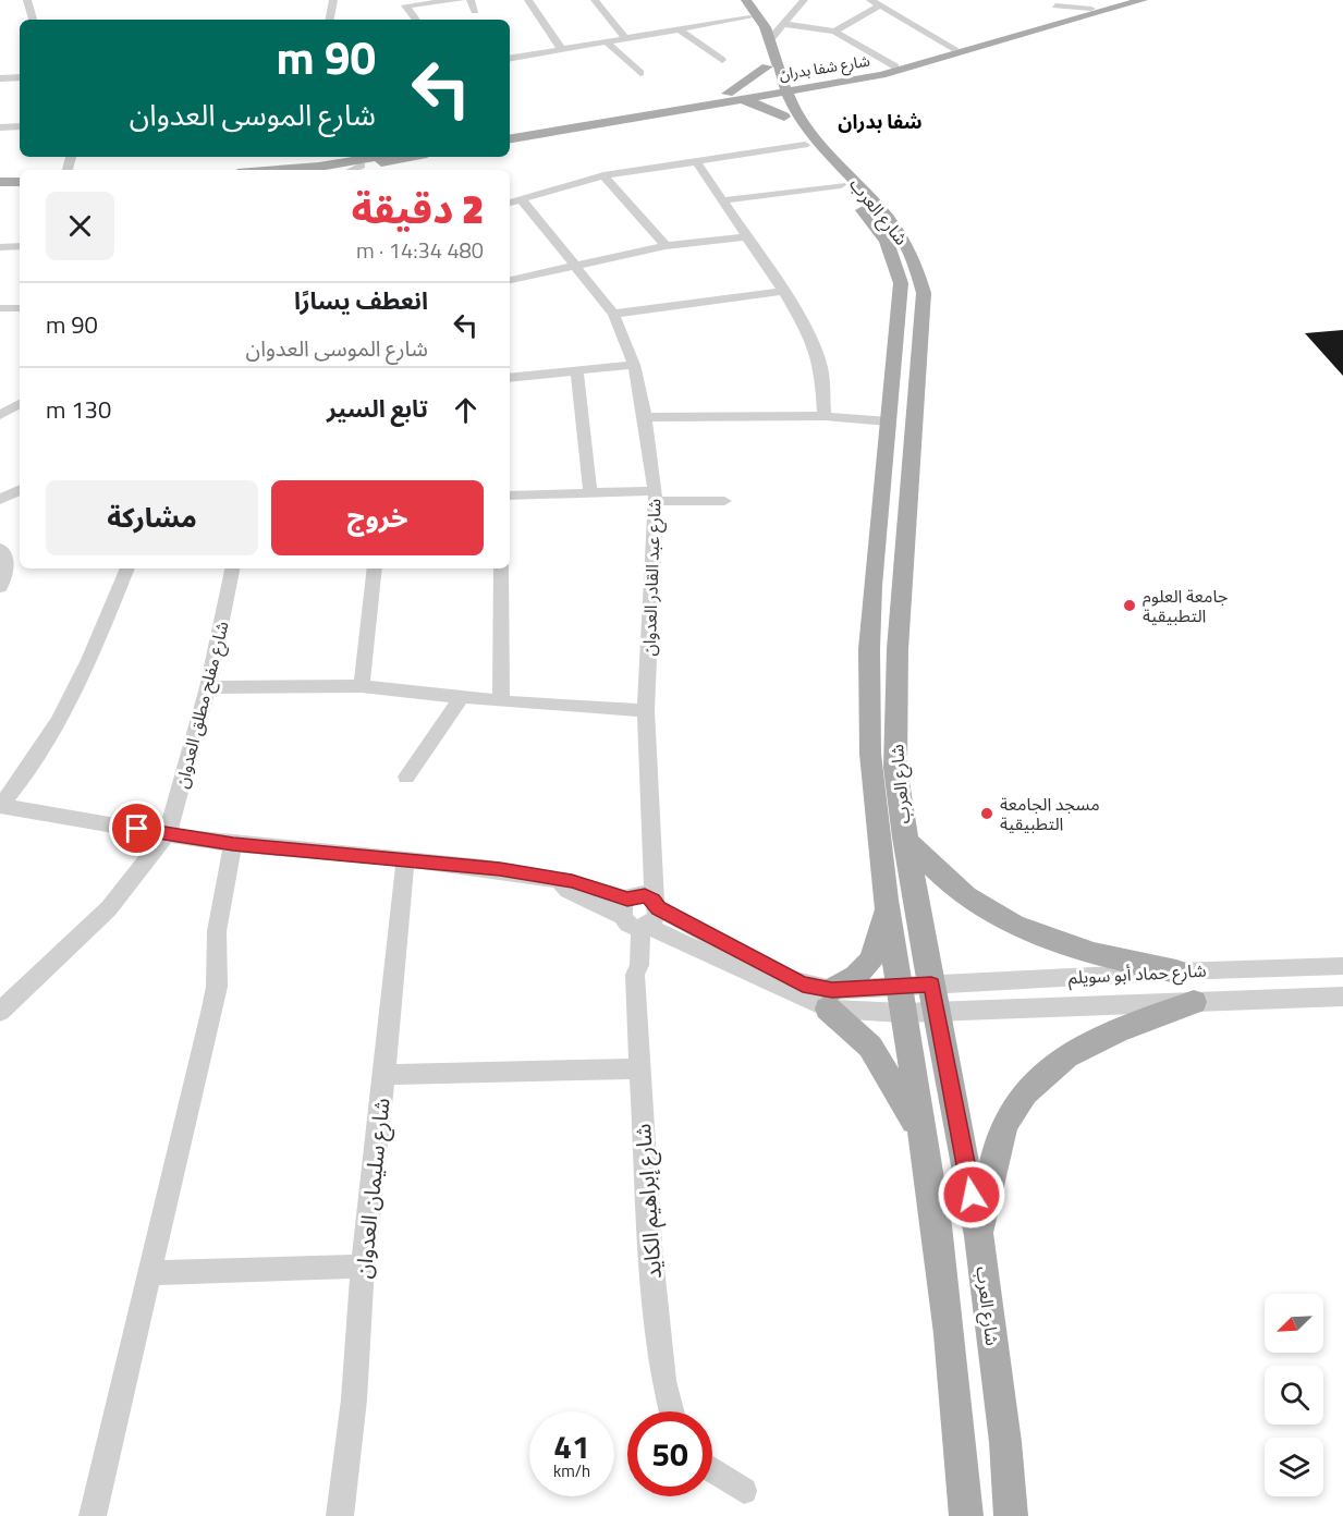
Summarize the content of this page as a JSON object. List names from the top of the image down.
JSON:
{
  "streets": {
    "main road": ["شارع شفا بدران", "شارع العرب"],
    "street": [
      "شارع عبد القادر العدوان",
      "شارع مفلح مطلق العدوان",
      "شارع حماد أبو سويلم",
      "شارع سليمان العدوان",
      "شارع إبراهيم الكايد"
    ]
  },
  "crossings": [
    ["شارع شفا بدران", "شارع العرب"],
    ["شارع العرب", "شارع حماد أبو سويلم"],
    ["شارع عبد القادر العدوان", "شارع إبراهيم الكايد"]
  ],
  "districts": ["شفا بدران"],
  "places": ["جامعة العلوم التطبيقية", "مسجد الجامعة التطبيقية"],
  "north": "bottom left",
  "page": {
    "turn": ["90 m", "شارع الموسى العدوان"],
    "heading": ["2 دقيقة", "480 m · 14:34"],
    "list": [
      {
        "name": "انعطف يسارًا",
        "note": "شارع الموسى العدوان",
        "value": "90 m"
      },
      {
        "name": "تابع السير",
        "value": "130 m"
      }
    ],
    "buttons": ["خروج", "مشاركة"],
    "speed": "41 km/h",
    "limit": "50"
  }
}
